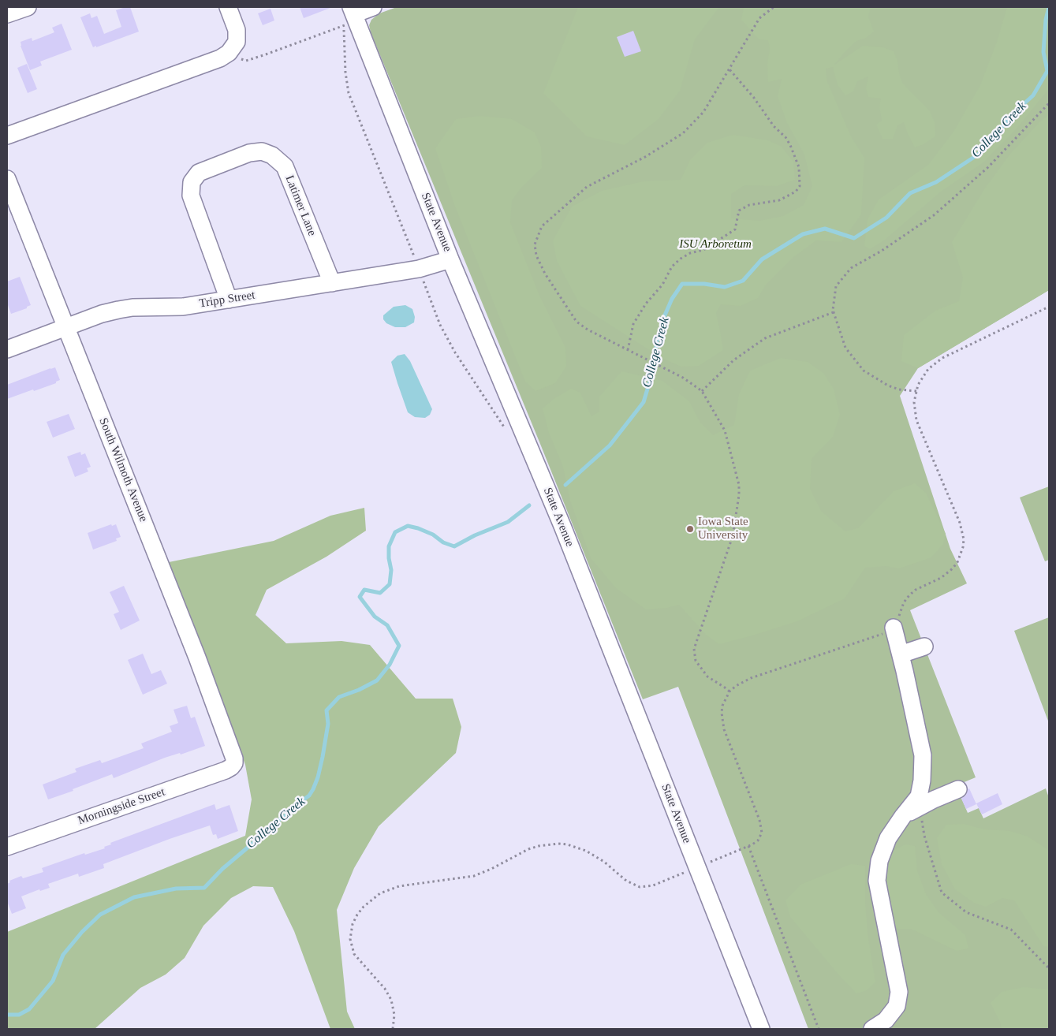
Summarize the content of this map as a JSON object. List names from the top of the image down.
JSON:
{
  "streets": {
    "street": [
      "Latimer Lane",
      "State Avenue",
      "Tripp Street",
      "South Wilmoth Avenue",
      "Morningside Street"
    ]
  },
  "crossings": [
    ["Latimer Lane", "Tripp Street"],
    ["State Avenue", "Tripp Street"],
    ["Tripp Street", "South Wilmoth Avenue"],
    ["South Wilmoth Avenue", "Morningside Street"]
  ],
  "water": ["College Creek"],
  "parks": ["ISU Arboretum"],
  "places": ["Iowa State University"]
}
